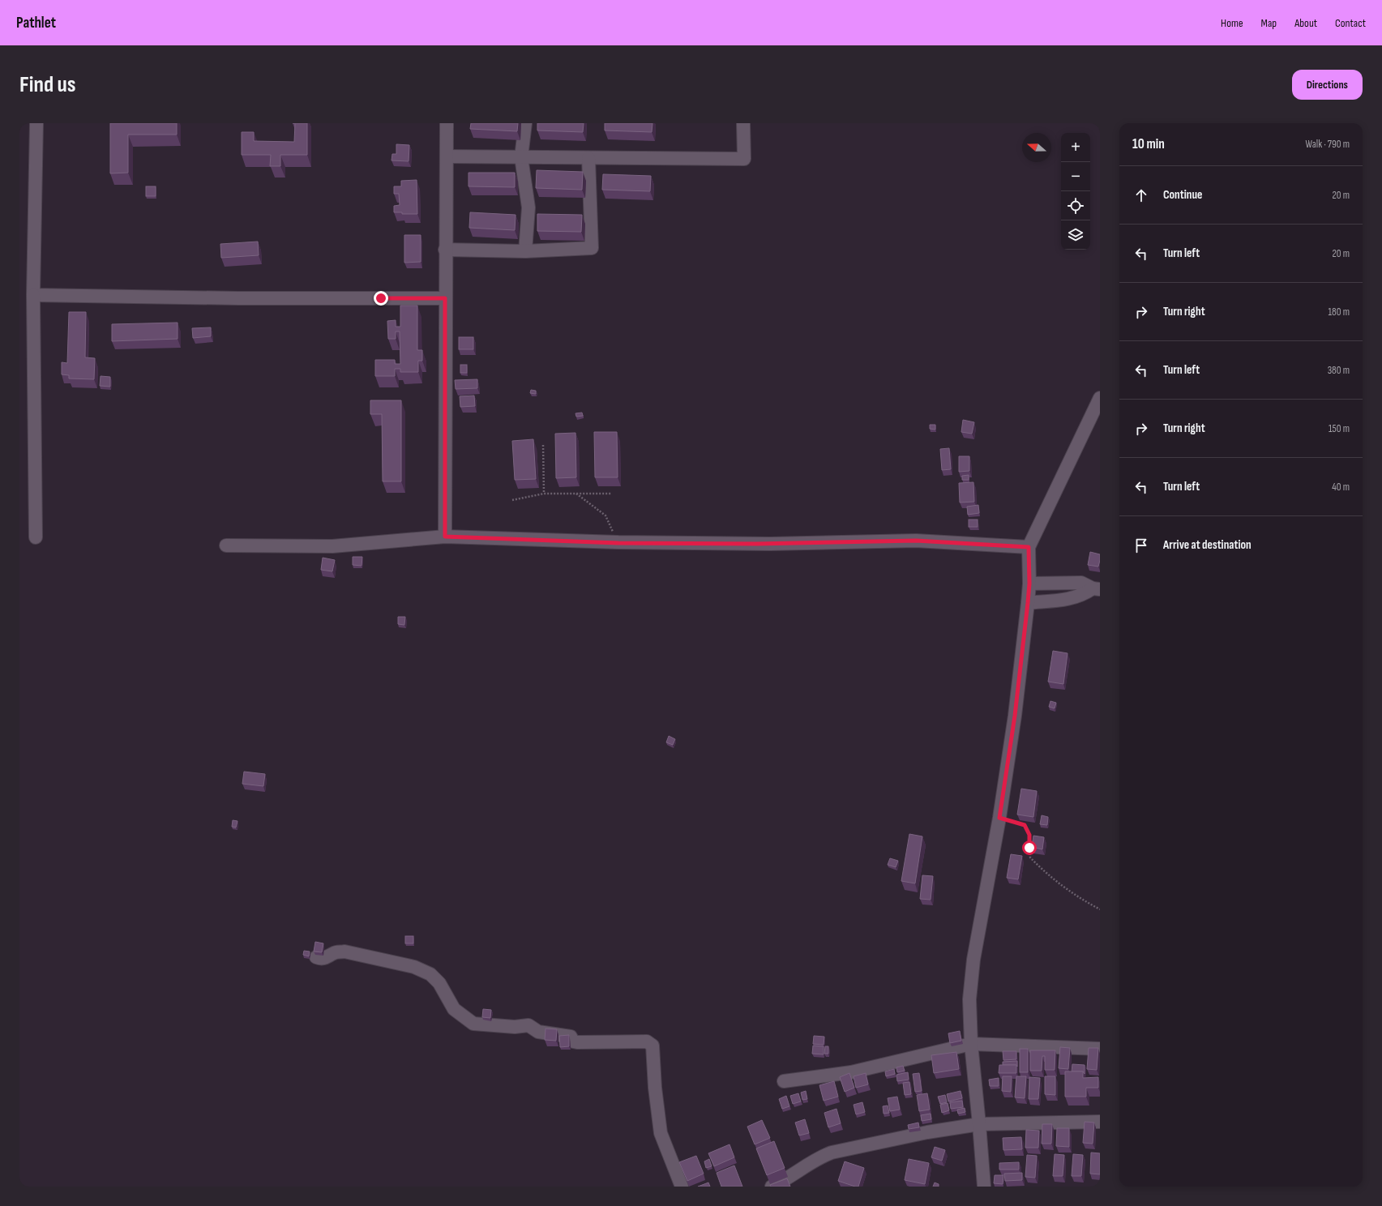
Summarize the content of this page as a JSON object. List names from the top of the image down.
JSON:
{
  "north": "left",
  "page": {
    "header": "Pathlet",
    "nav": [
      "Home",
      "Map",
      "About",
      "Contact"
    ],
    "buttons": "Directions",
    "title": "Find us",
    "heading": ["10 min", "Walk · 790 m"],
    "map_buttons": ["+", "−"],
    "list": [
      ["Continue", "20 m"],
      ["Turn left", "20 m"],
      ["Turn right", "180 m"],
      ["Turn left", "380 m"],
      ["Turn right", "150 m"],
      ["Turn left", "40 m"],
      "Arrive at destination"
    ]
  }
}
